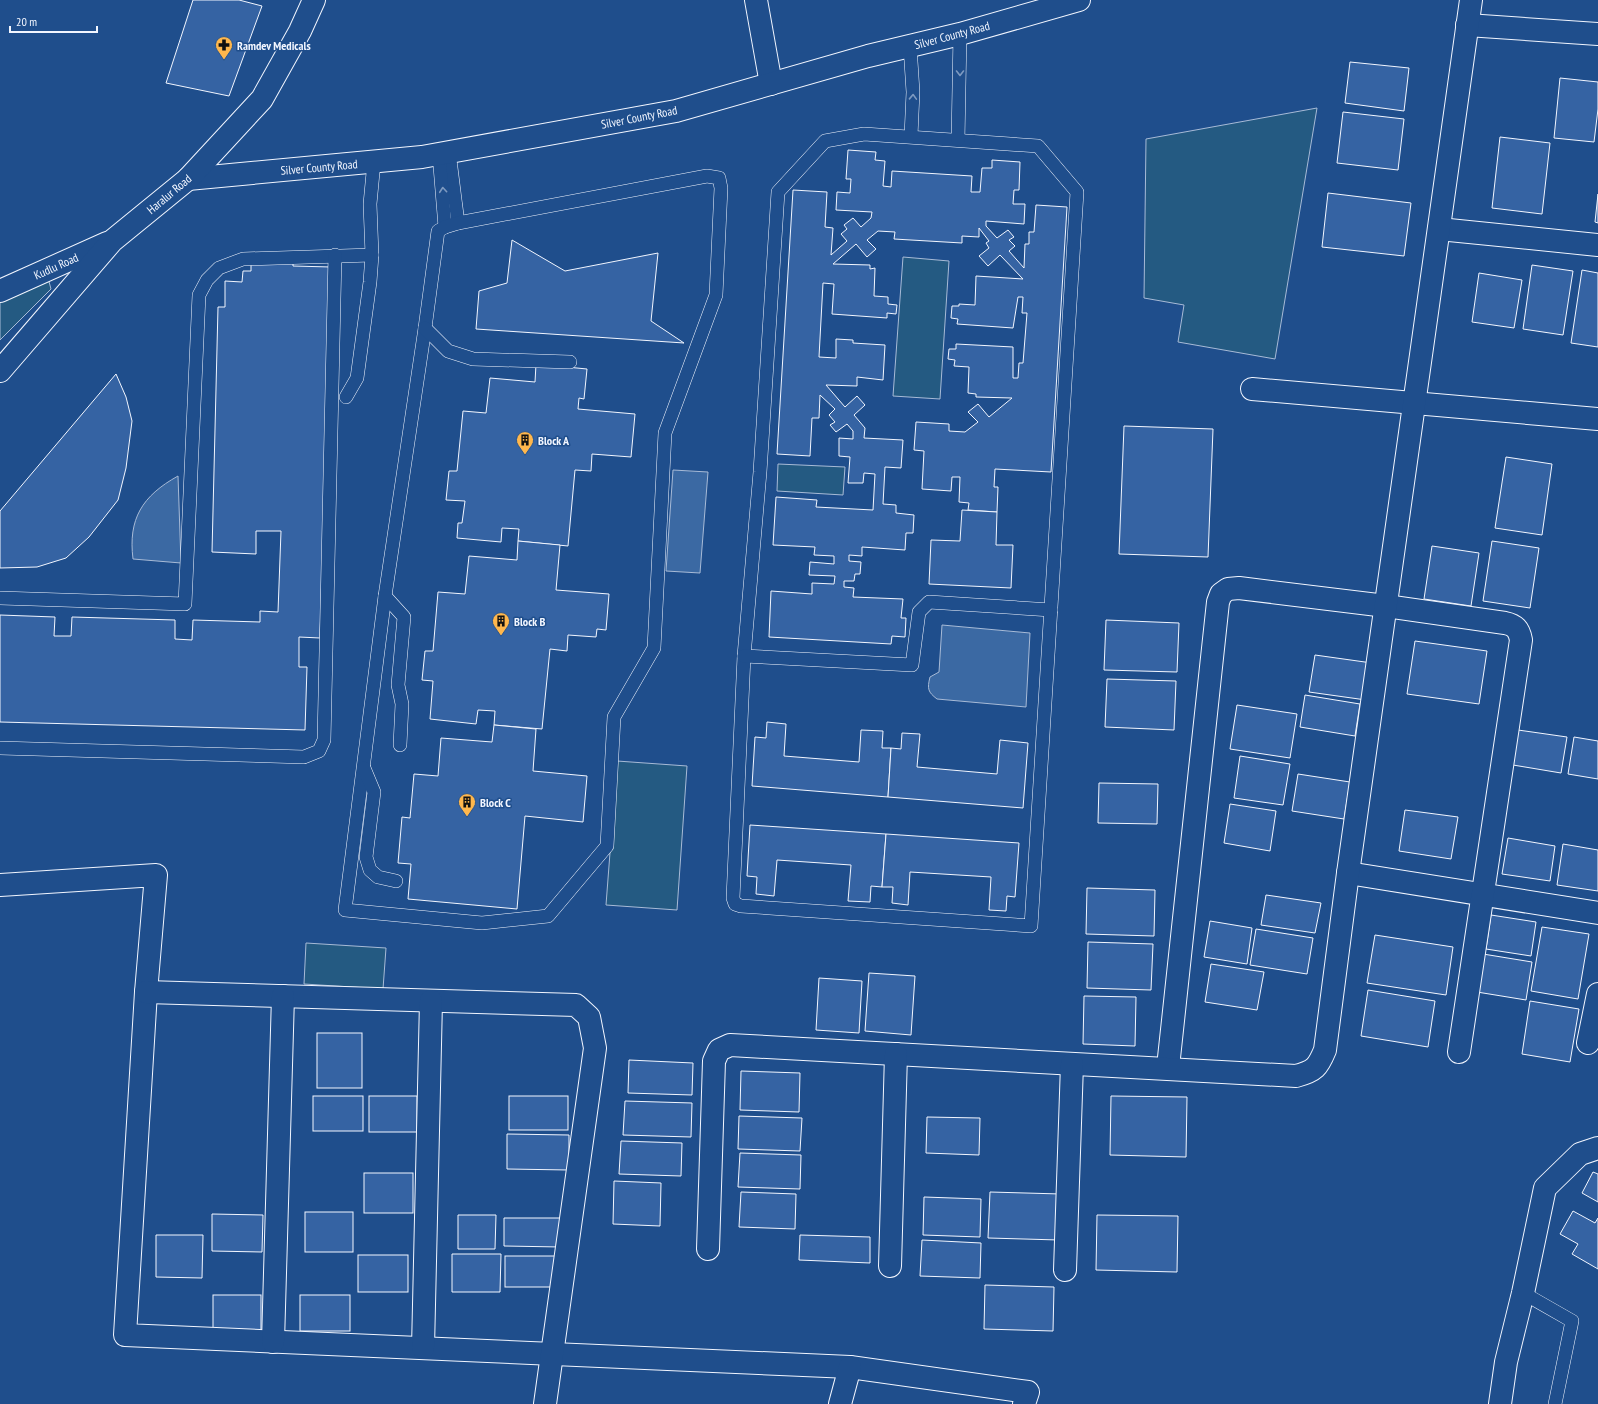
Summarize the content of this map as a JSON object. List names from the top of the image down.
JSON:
{
  "streets": {
    "street": ["Silver County Road", "Haralur Road", "Kudlu Road"]
  },
  "crossings": [
    ["Silver County Road", "Haralur Road"],
    ["Haralur Road", "Kudlu Road"]
  ],
  "places": {
    "pharmacy": ["Ramdev Medicals"],
    "building": ["Block A", "Block B", "Block C"]
  },
  "scale_bar": "20 m"
}
